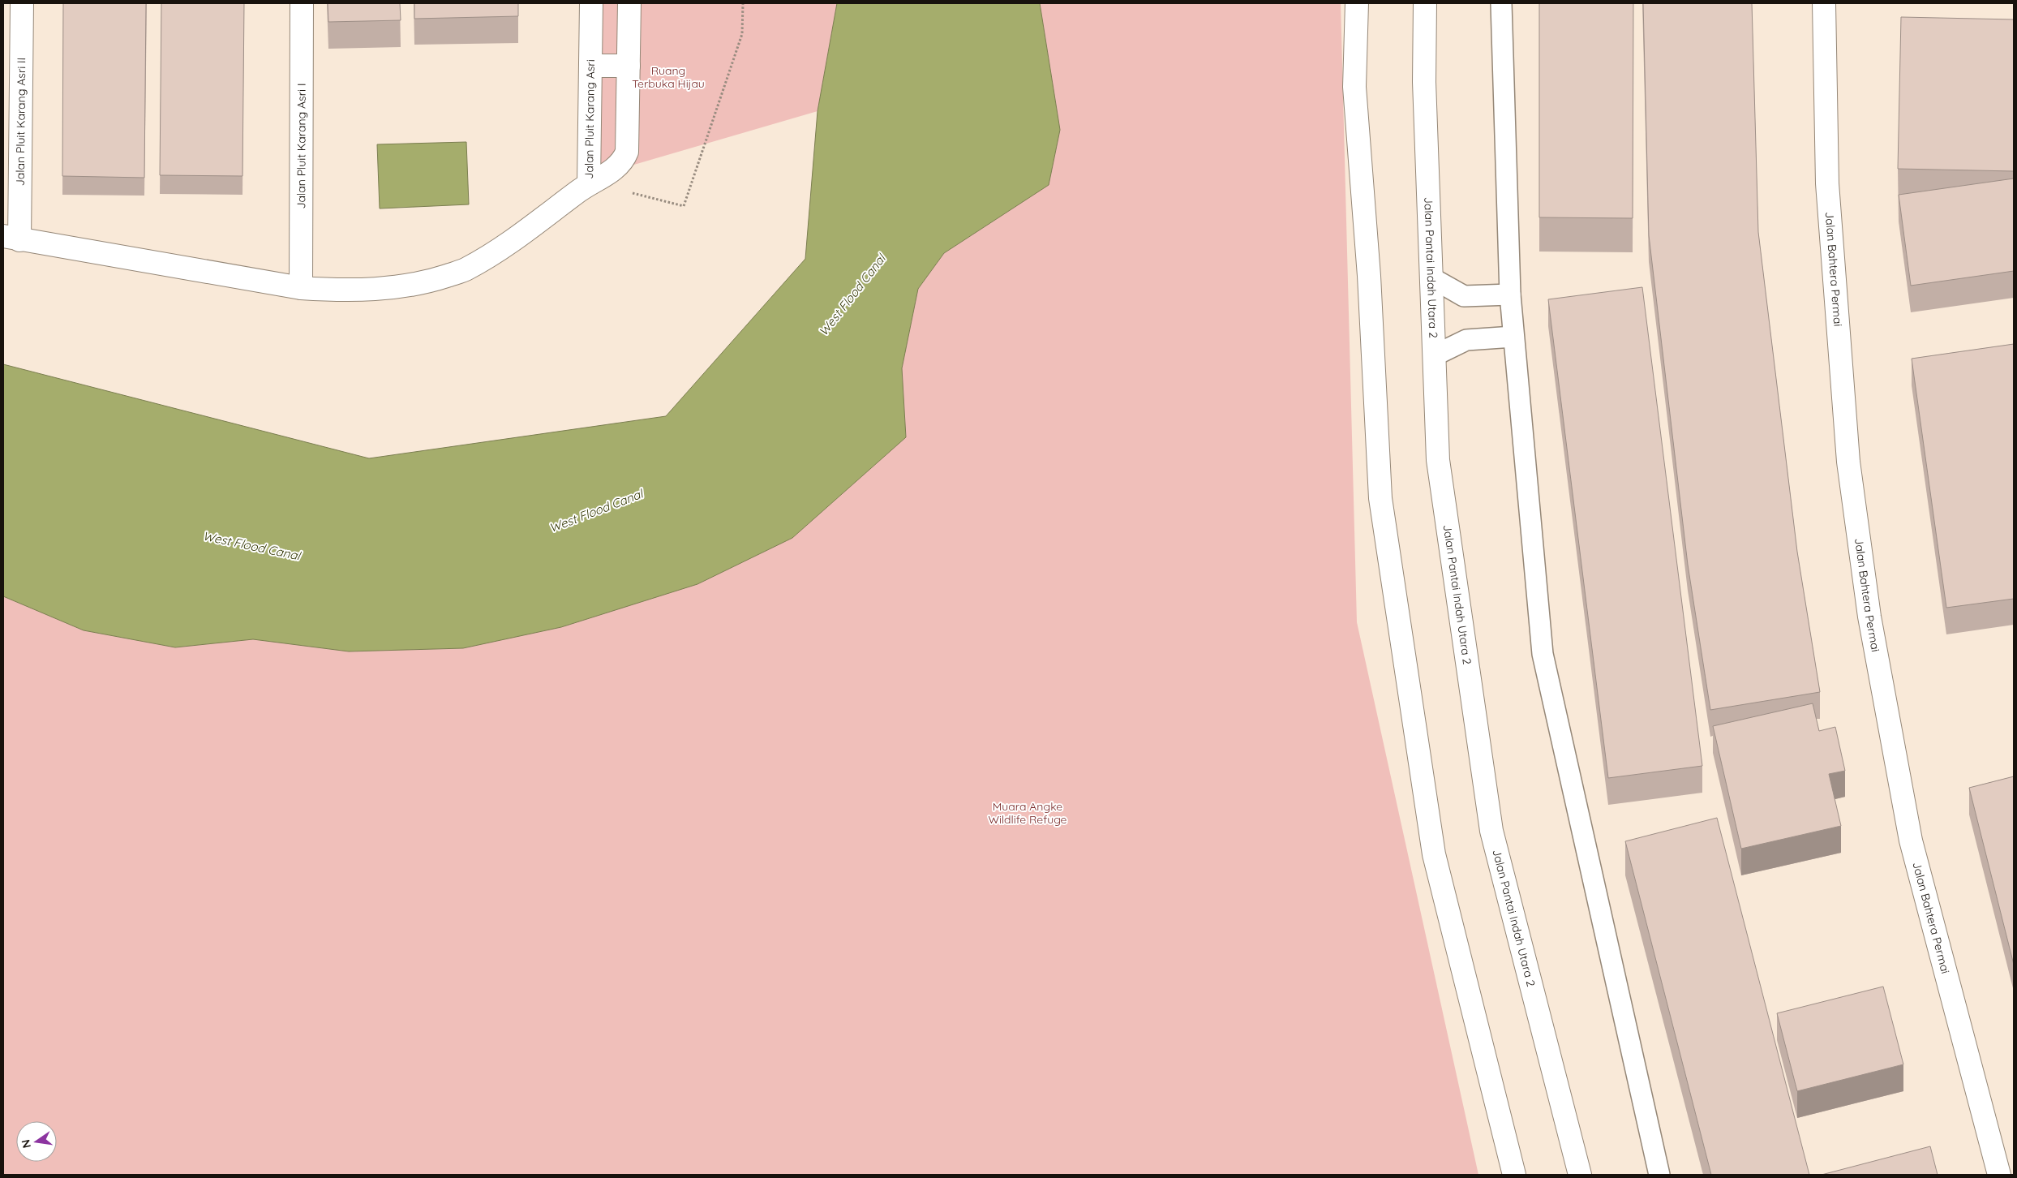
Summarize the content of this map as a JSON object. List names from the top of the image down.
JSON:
{
  "streets": {
    "street": [
      "Jalan Pluit Karang Asri",
      "Jalan Pluit Karang Asri II",
      "Jalan Pluit Karang Asri I",
      "Jalan Pantai Indah Utara 2",
      "Jalan Bahtera Permai"
    ]
  },
  "water": ["West Flood Canal"],
  "parks": ["Ruang Terbuka Hijau", "Muara Angke Wildlife Refuge"],
  "north": "left"
}
